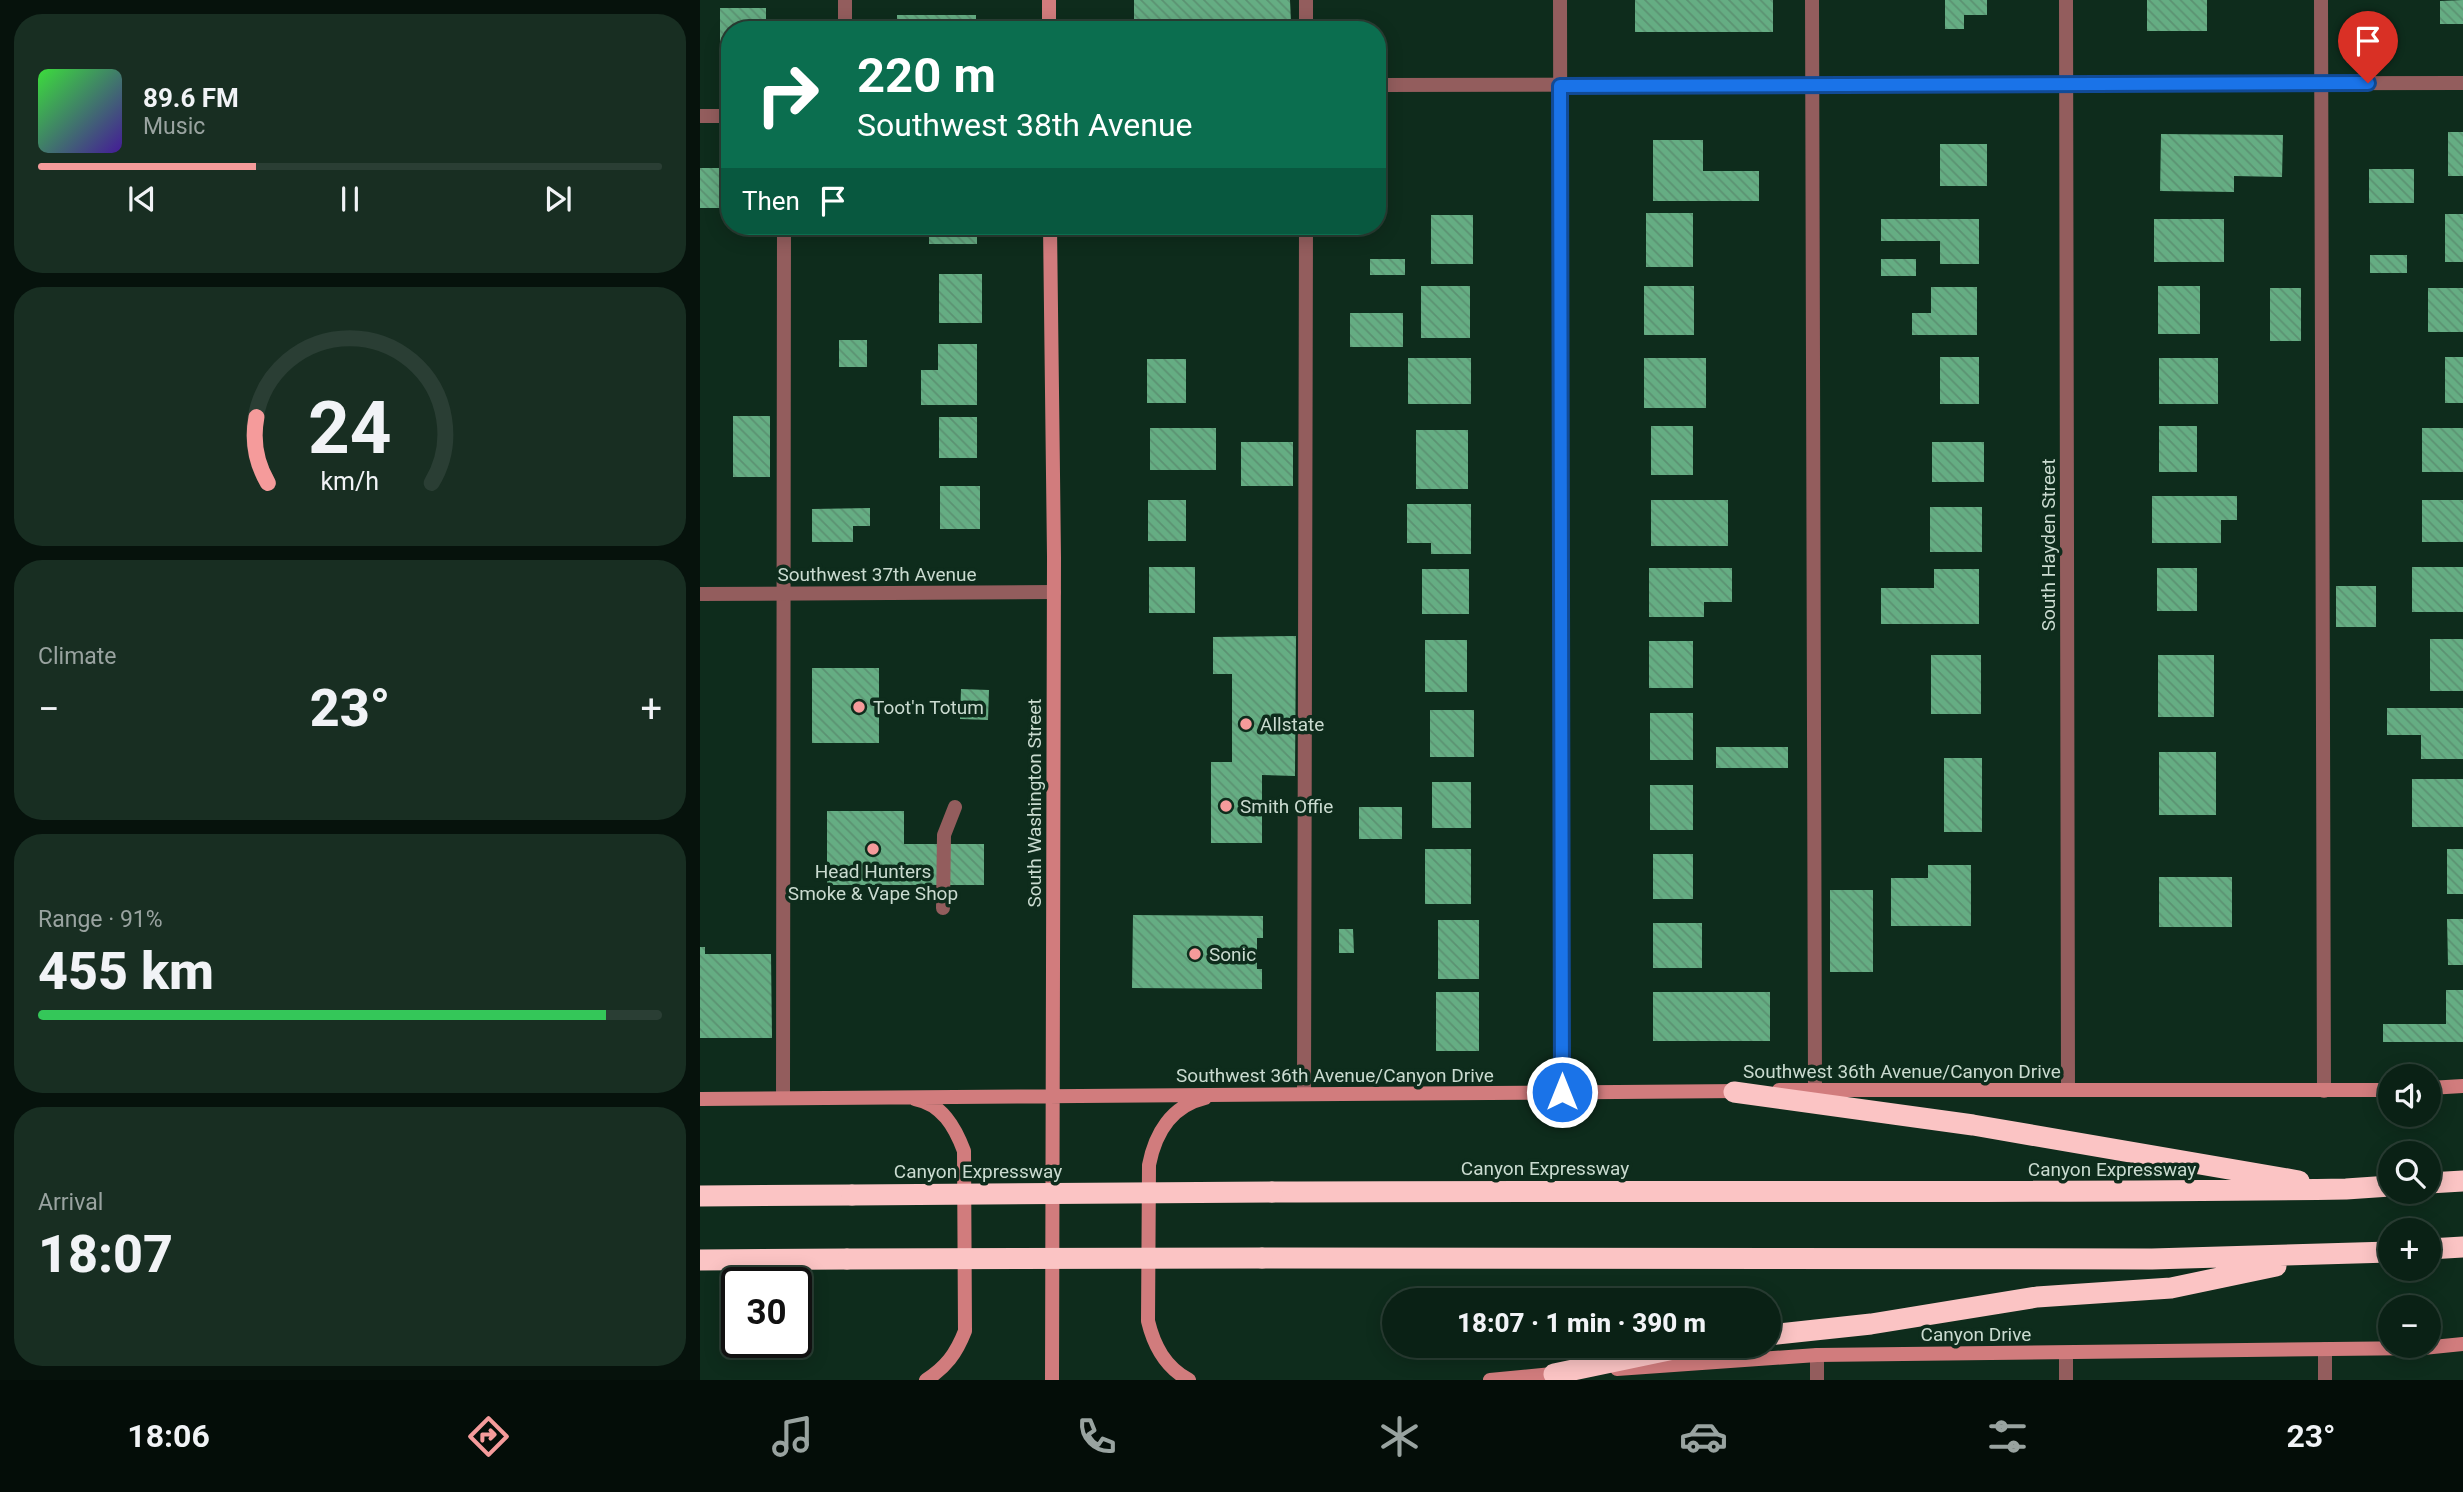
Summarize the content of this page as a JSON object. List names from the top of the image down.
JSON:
{
  "streets": {
    "highway": ["Canyon Expressway"],
    "main road": ["South Washington Street", "Southwest 36th Avenue/Canyon Drive", "Canyon Drive"],
    "street": ["South Hayden Street", "Southwest 37th Avenue"]
  },
  "crossings": [
    ["South Hayden Street", "Southwest 36th Avenue/Canyon Drive"],
    ["Southwest 37th Avenue", "South Washington Street"],
    ["South Washington Street", "Southwest 36th Avenue/Canyon Drive"]
  ],
  "places": [
    "Toot'n Totum",
    "Allstate",
    "Smith Offie",
    "Head Hunters Smoke & Vape Shop",
    "Sonic"
  ],
  "page": {
    "turn": ["220 m", "Southwest 38th Avenue"],
    "song": ["89.6 FM", "Music"],
    "then": "Then",
    "tile": [
      "Climate",
      ["Range · 91%", "455 km"],
      ["Arrival", "18:07"]
    ],
    "heat": ["−", "23°", "+"],
    "map_buttons": ["+", "−"],
    "limit": "30",
    "trip": "18:07 · 1 min · 390 m",
    "tabs": ["18:06", "23°"],
    "gauge": ["24", "km/h"]
  }
}
